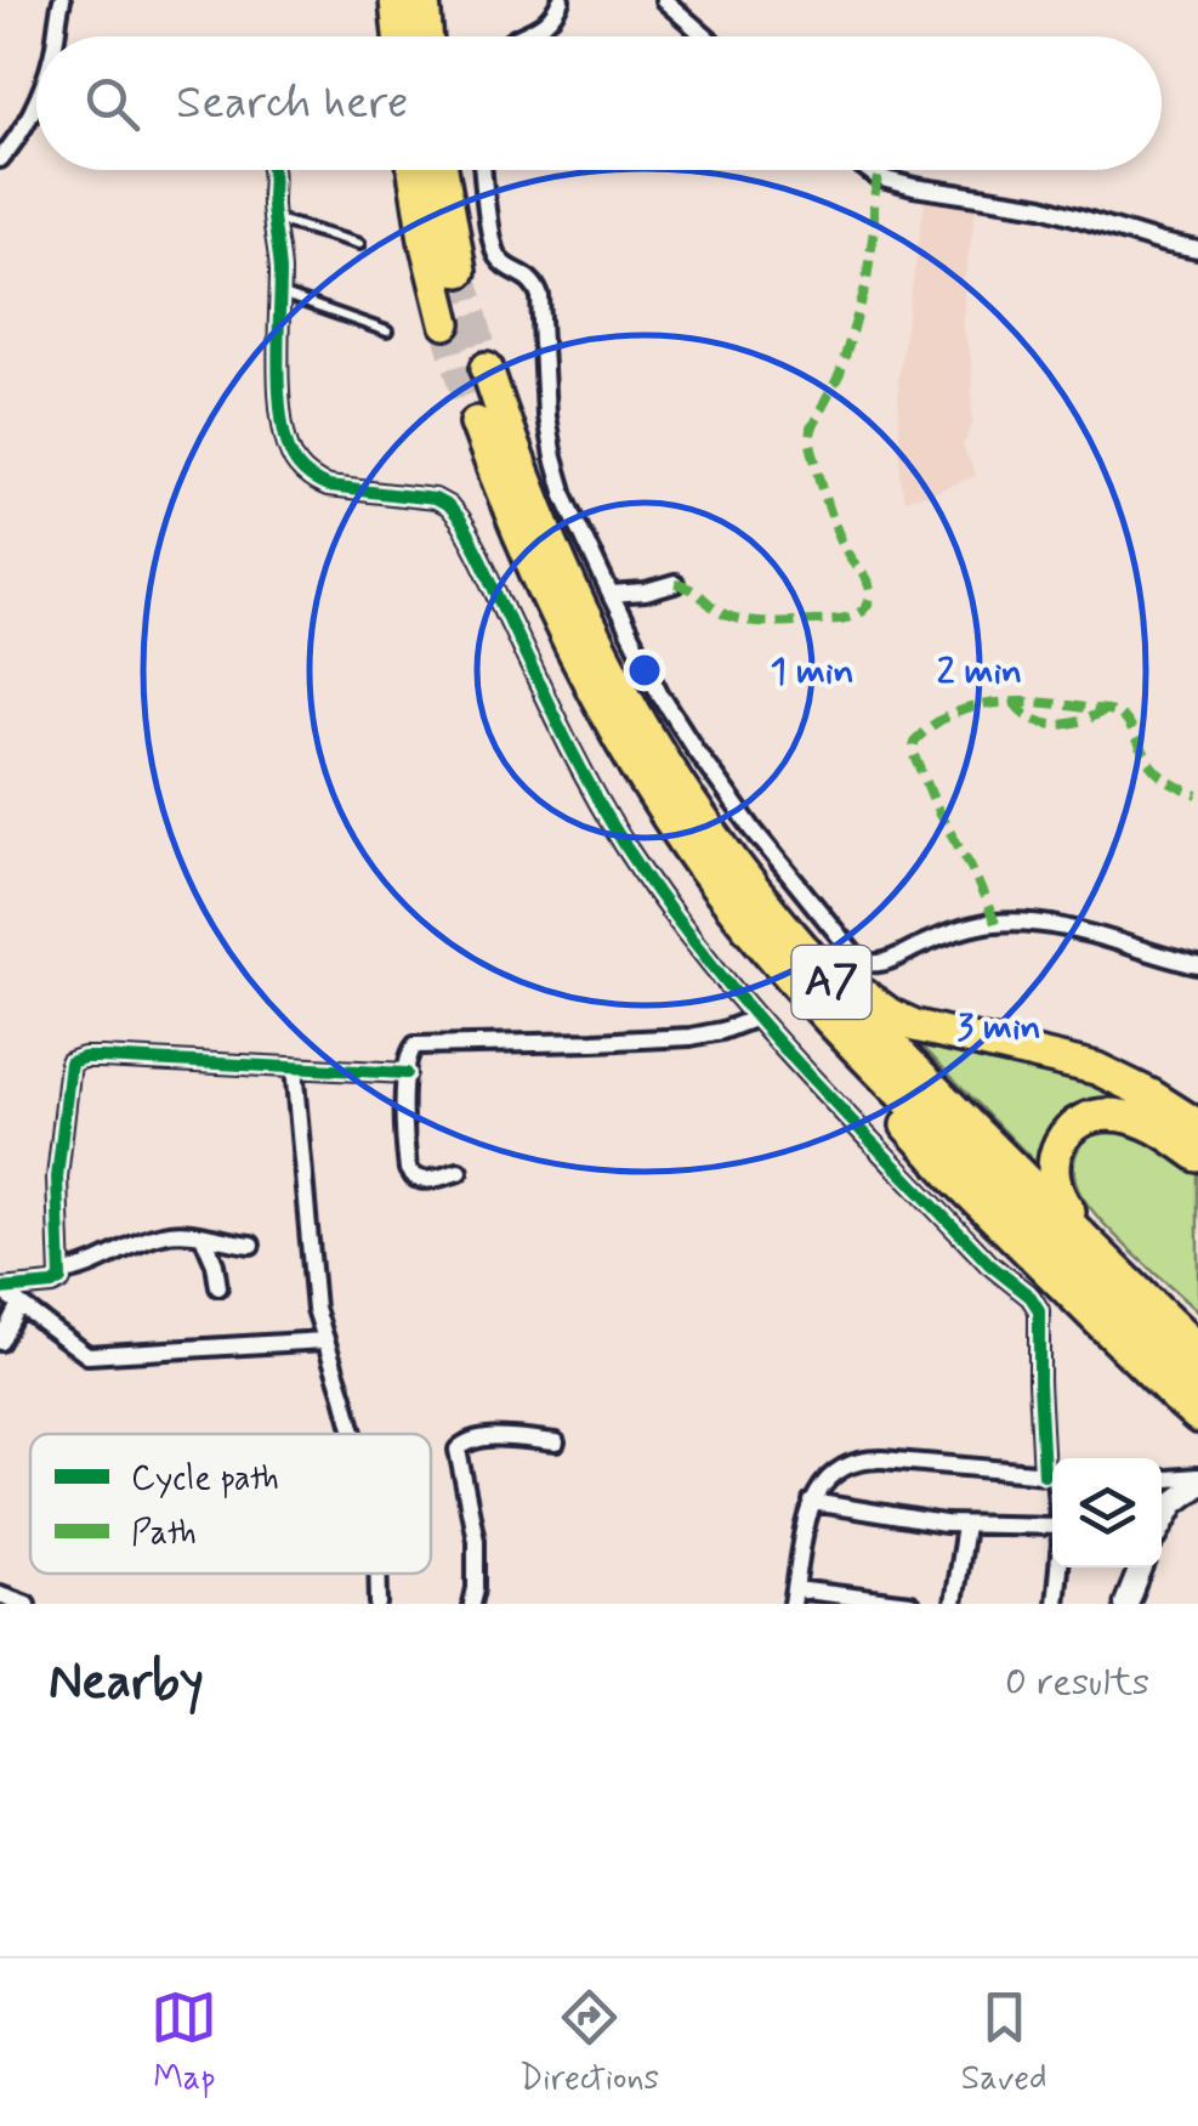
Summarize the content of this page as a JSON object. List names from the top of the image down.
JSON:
{
  "streets": {
    "highway": ["Α7"]
  },
  "legend": ["Cycle path", "Path"],
  "page": {
    "search": "Search here",
    "heading": ["Nearby", "0 results"],
    "nav": ["Map", "Directions", "Saved"]
  },
  "rings": ["1 min", "2 min", "3 min"]
}
